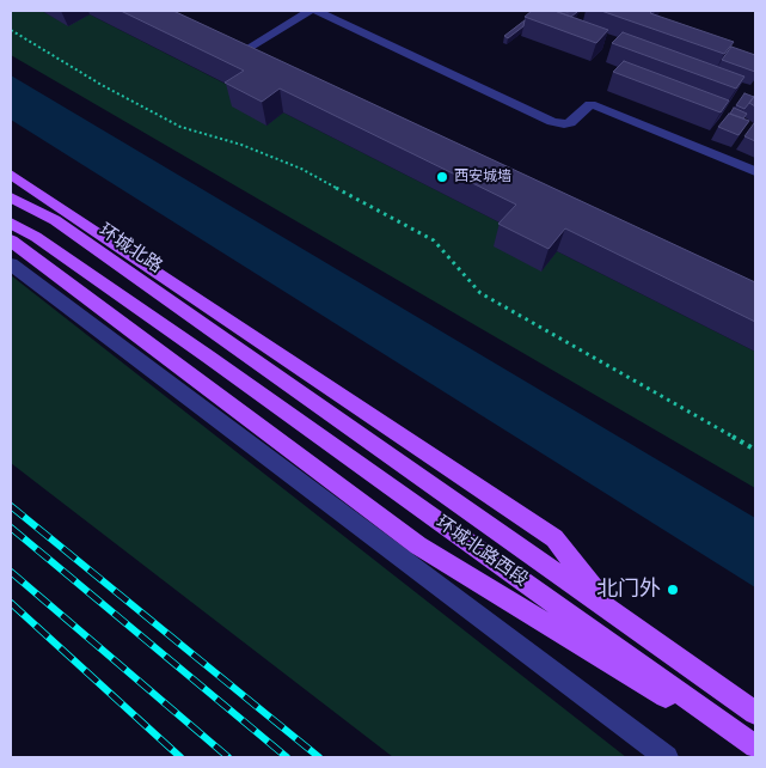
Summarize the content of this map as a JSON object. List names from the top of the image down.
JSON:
{
  "streets": {
    "main road": ["环城北路", "环城北路西段"]
  },
  "crossings": [
    ["环城北路", "环城北路西段"]
  ],
  "places": ["西安城墙", "北门外"]
}
